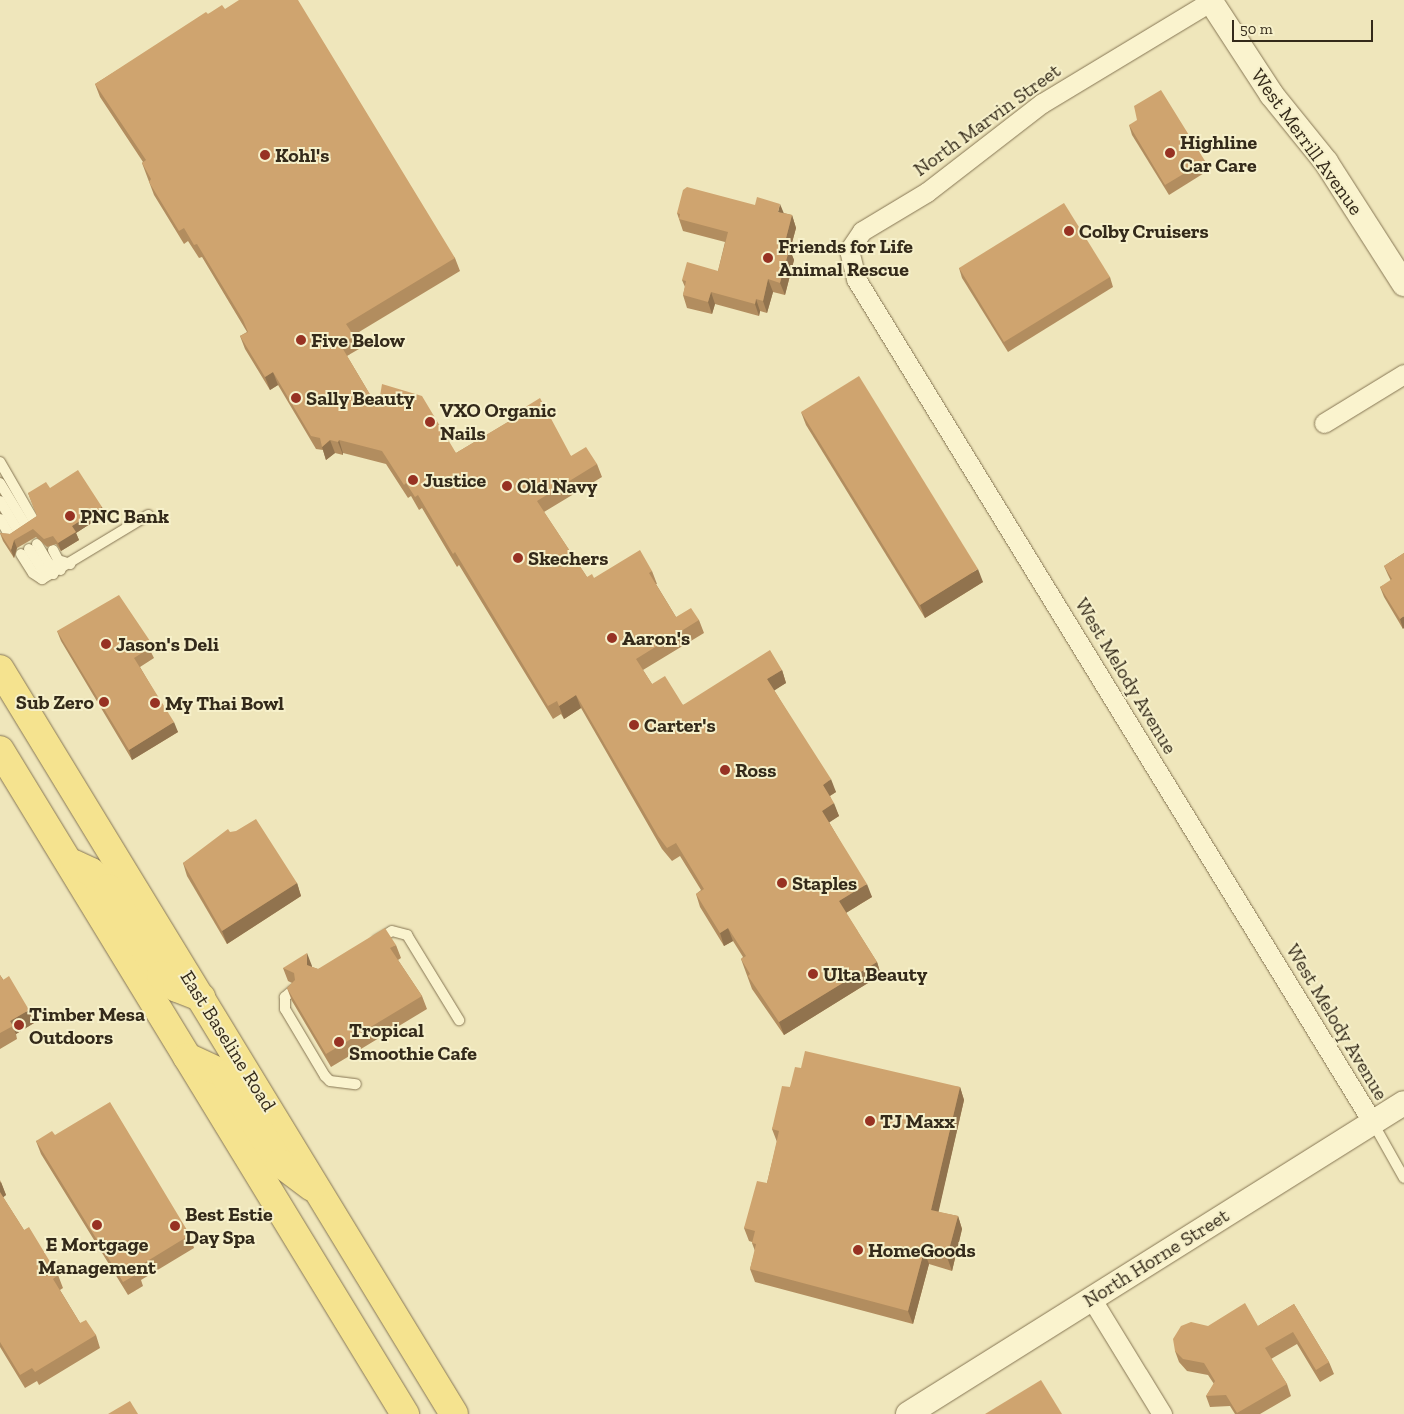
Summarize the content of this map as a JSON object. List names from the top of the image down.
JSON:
{
  "streets": {
    "main road": ["East Baseline Road"],
    "street": [
      "North Marvin Street",
      "West Merrill Avenue",
      "West Melody Avenue",
      "North Horne Street"
    ]
  },
  "crossings": [
    ["North Marvin Street", "West Merrill Avenue"],
    ["North Marvin Street", "West Melody Avenue"],
    ["West Melody Avenue", "North Horne Street"]
  ],
  "places": [
    "Highline Car Care",
    "Kohl's",
    "Colby Cruisers",
    "Friends for Life Animal Rescue",
    "Five Below",
    "Sally Beauty",
    "VXO Organic Nails",
    "Justice",
    "Old Navy",
    "PNC Bank",
    "Skechers",
    "Aaron's",
    "Jason's Deli",
    "Sub Zero",
    "My Thai Bowl",
    "Carter's",
    "Ross",
    "Staples",
    "Ulta Beauty",
    "Timber Mesa Outdoors",
    "Tropical Smoothie Cafe",
    "TJ Maxx",
    "E Mortgage Management",
    "Best Estie Day Spa",
    "HomeGoods"
  ],
  "scale_bar": "50 m"
}
